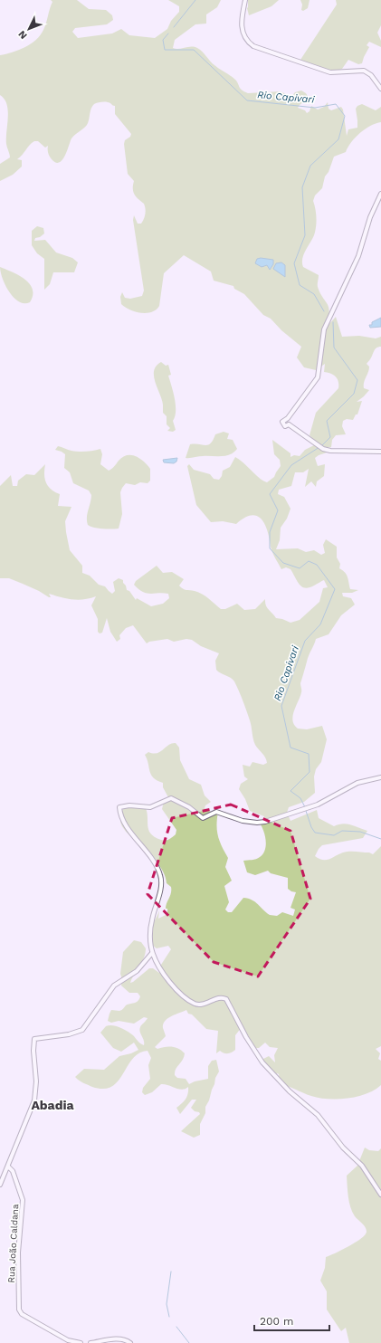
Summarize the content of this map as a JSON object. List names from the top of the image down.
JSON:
{
  "streets": {
    "street": ["Rua João Caldana"]
  },
  "districts": ["Abadia"],
  "water": ["Rio Capivari"],
  "scale_bar": "200 m",
  "north": "bottom left"
}
